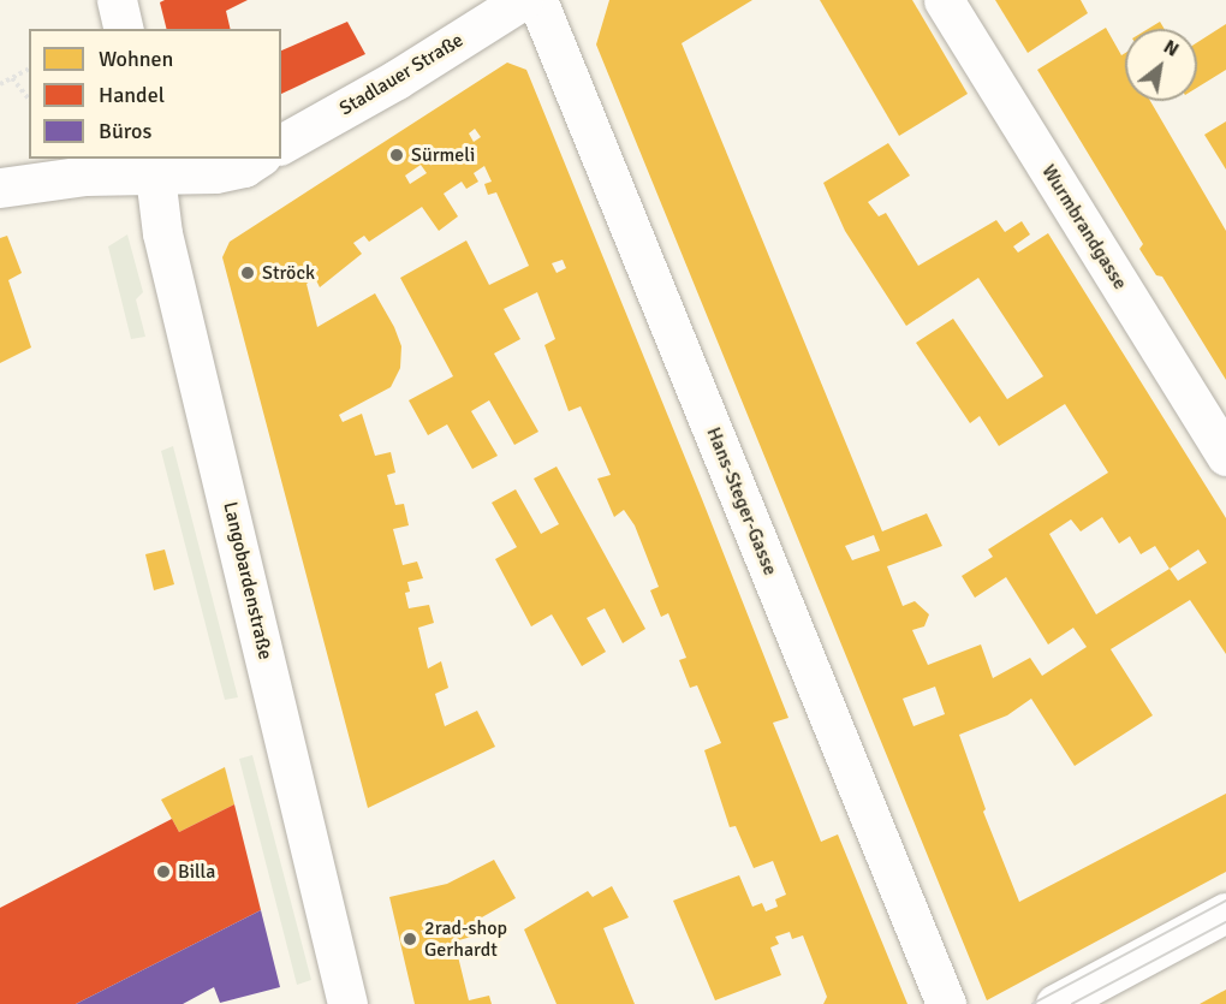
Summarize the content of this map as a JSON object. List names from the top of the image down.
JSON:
{
  "streets": {
    "street": [
      "Stadlauer Straße",
      "Wurmbrandgasse",
      "Hans-Steger-Gasse",
      "Langobardenstraße"
    ]
  },
  "places": [
    "Sürmeli",
    "Ströck",
    "Billa",
    "2rad-shop Gerhardt"
  ],
  "legend": ["Wohnen", "Handel", "Büros"],
  "north": "top right"
}
